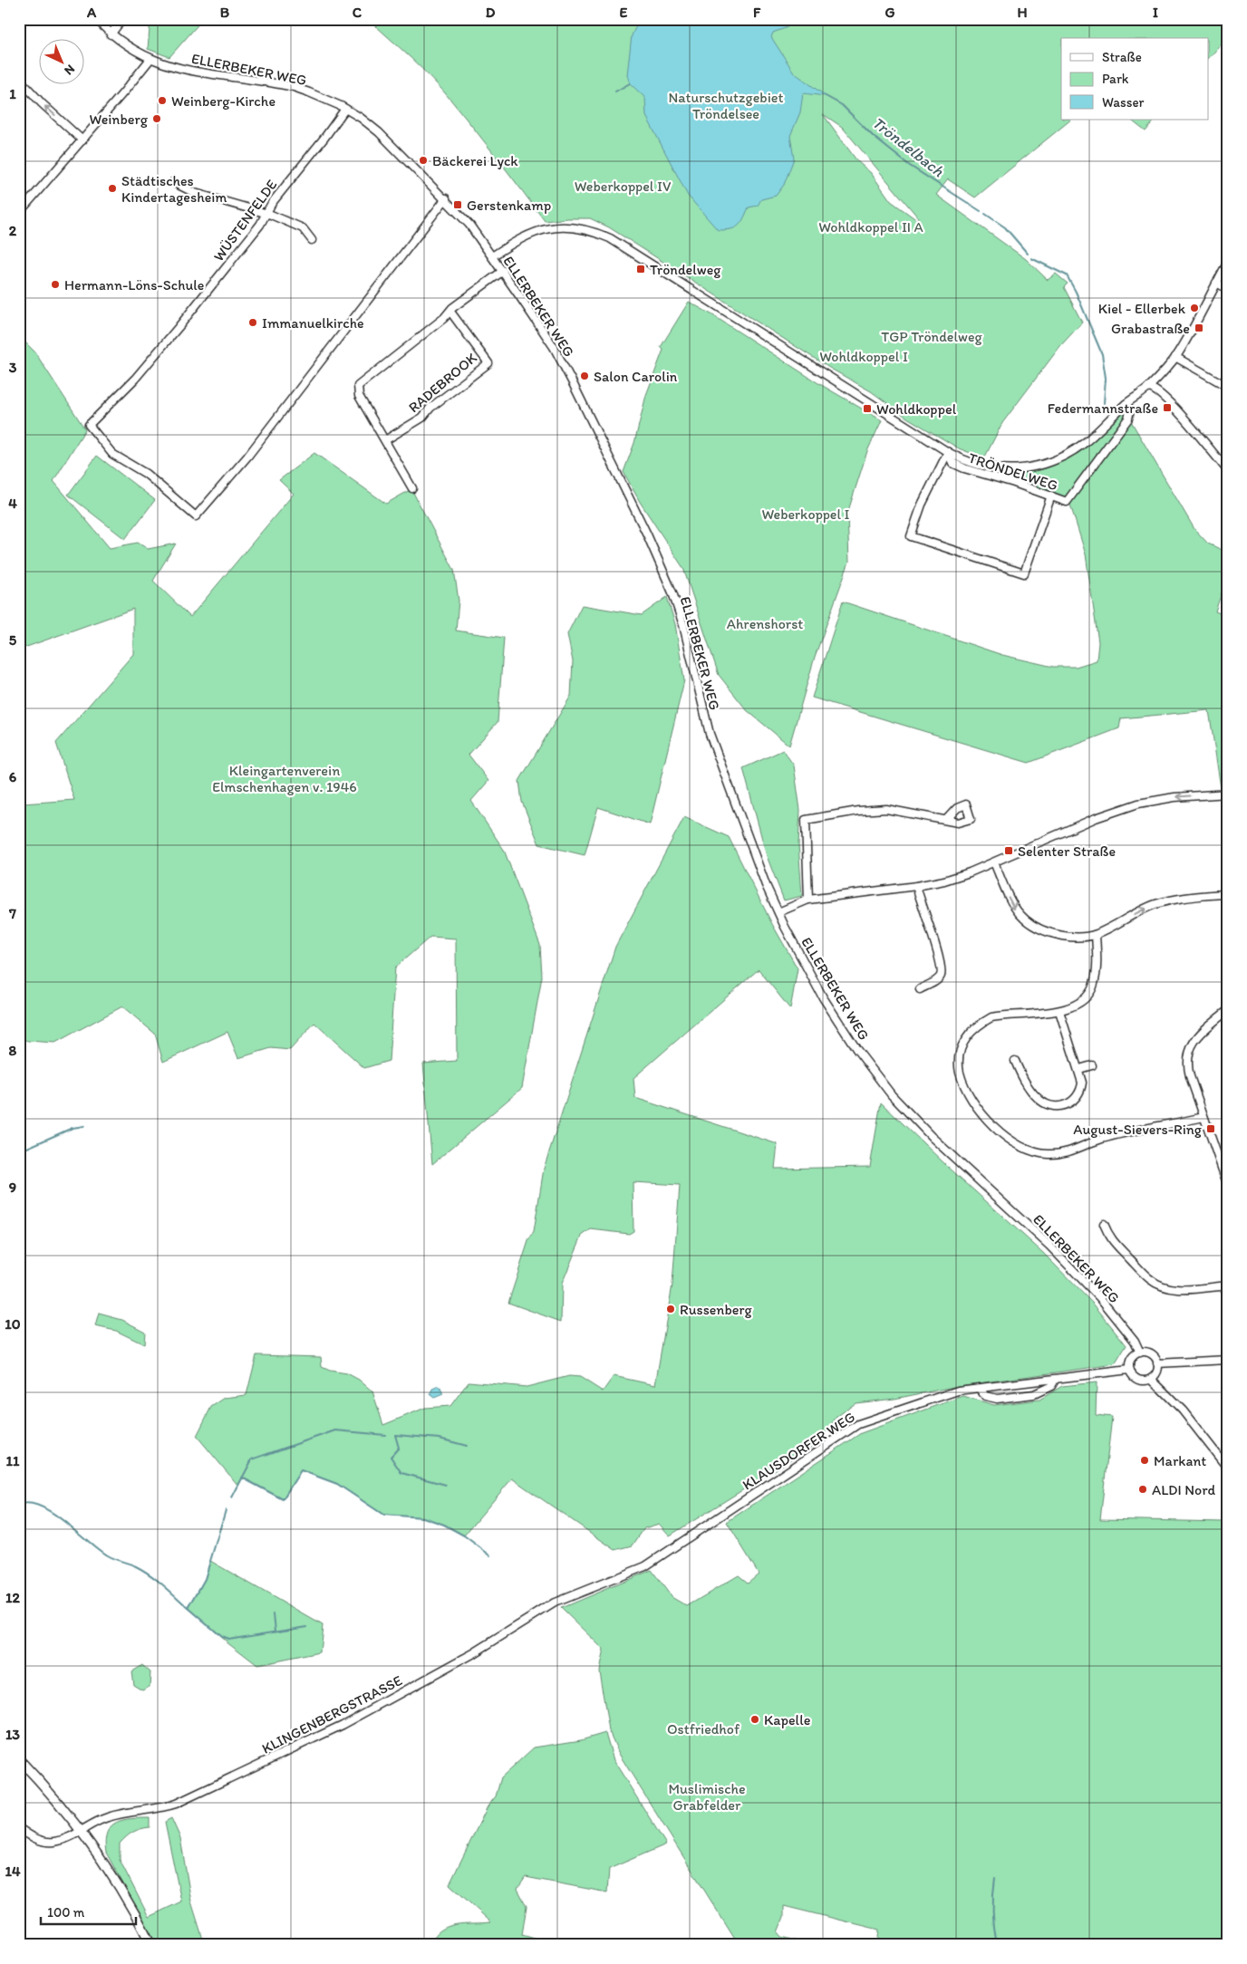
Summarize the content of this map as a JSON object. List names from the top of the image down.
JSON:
{
  "streets": {
    "street": [
      "ELLERBEKER WEG",
      "WÜSTENFELDE",
      "RADEBROOK",
      "TRÖNDELWEG",
      "KLAUSDORFER WEG",
      "KLINGENBERGSTRASSE"
    ]
  },
  "crossings": [
    ["ELLERBEKER WEG", "WÜSTENFELDE"],
    ["ELLERBEKER WEG", "TRÖNDELWEG"],
    ["ELLERBEKER WEG", "KLAUSDORFER WEG"],
    ["KLAUSDORFER WEG", "KLINGENBERGSTRASSE"]
  ],
  "water": ["Tröndelbach"],
  "parks": [
    "Naturschutzgebiet Tröndelsee",
    "Weberkoppel IV",
    "Wohldkoppel II A",
    "TGP Tröndelweg",
    "Wohldkoppel I",
    "Weberkoppel I",
    "Ahrenshorst",
    "Kleingartenverein Elmschenhagen v. 1946",
    "Ostfriedhof",
    "Muslimische Grabfelder"
  ],
  "places": {
    "other": [
      "Weinberg-Kirche",
      "Weinberg",
      "Bäckerei Lyck",
      "Städtisches Kindertagesheim",
      "Hermann-Löns-Schule",
      "Kiel - Ellerbek",
      "Immanuelkirche",
      "Salon Carolin",
      "Russenberg",
      "Markant",
      "ALDI Nord",
      "Kapelle"
    ],
    "transit": [
      "Gerstenkamp",
      "Tröndelweg",
      "Grabastraße",
      "Federmannstraße",
      "Wohldkoppel",
      "Selenter Straße",
      "August-Sievers-Ring"
    ]
  },
  "legend": ["Straße", "Park", "Wasser"],
  "scale_bar": "100 m",
  "north": "bottom right",
  "grid": {
    "columns": [
      "A",
      "B",
      "C",
      "D",
      "E",
      "F",
      "G",
      "H",
      "I"
    ],
    "rows": [
      "1",
      "2",
      "3",
      "4",
      "5",
      "6",
      "7",
      "8",
      "9",
      "10",
      "11",
      "12",
      "13",
      "14"
    ]
  }
}
